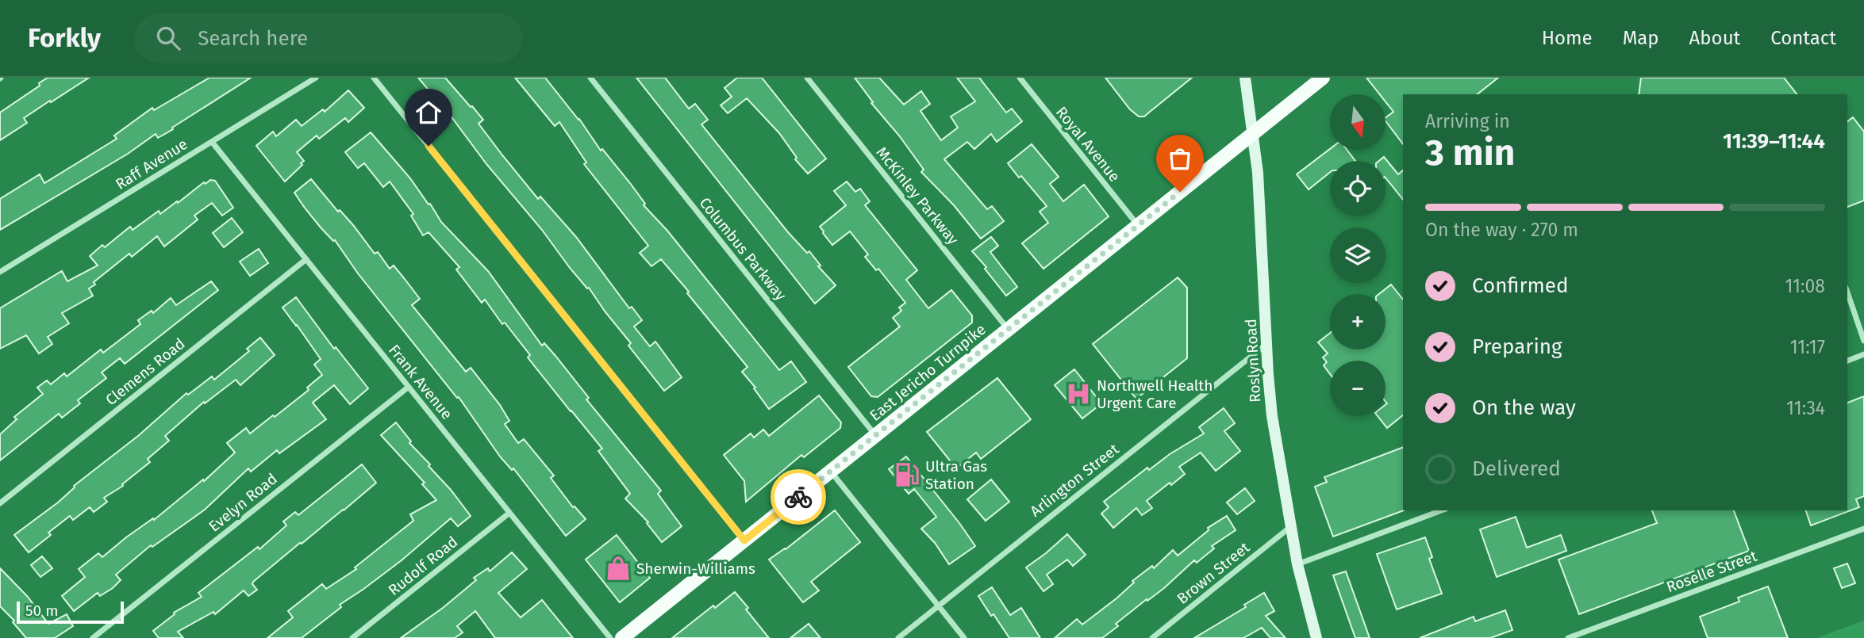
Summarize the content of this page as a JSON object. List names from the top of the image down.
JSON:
{
  "streets": {
    "main road": ["Roslyn Road", "East Jericho Turnpike"],
    "street": [
      "Royal Avenue",
      "Raff Avenue",
      "McKinley Parkway",
      "Columbus Parkway",
      "Clemens Road",
      "Frank Avenue",
      "Arlington Street",
      "Evelyn Road",
      "Rudolf Road",
      "Roselle Street",
      "Brown Street"
    ]
  },
  "crossings": [
    ["Royal Avenue", "East Jericho Turnpike"],
    ["Raff Avenue", "Frank Avenue"],
    ["McKinley Parkway", "East Jericho Turnpike"],
    ["Columbus Parkway", "East Jericho Turnpike"],
    ["Roslyn Road", "East Jericho Turnpike"],
    ["Roslyn Road", "Arlington Street"],
    ["Roslyn Road", "Brown Street"],
    ["Clemens Road", "Frank Avenue"],
    ["Frank Avenue", "Evelyn Road"],
    ["Frank Avenue", "Rudolf Road"]
  ],
  "places": {
    "hospital": ["Northwell Health Urgent Care"],
    "fuel station": ["Ultra Gas Station"],
    "shop": ["Sherwin-Williams"]
  },
  "scale_bar": "50 m",
  "north": "bottom",
  "page": {
    "header": "Forkly",
    "search": "Search here",
    "nav": [
      "Home",
      "Map",
      "About",
      "Contact"
    ],
    "map_buttons": ["+", "−"],
    "heading": ["3 min", "Arriving in", "11:39–11:44"],
    "bar": "On the way · 270 m",
    "list": [
      ["Confirmed", "11:08"],
      ["Preparing", "11:17"],
      ["On the way", "11:34"],
      "Delivered"
    ],
    "scale": "50 m"
  }
}
